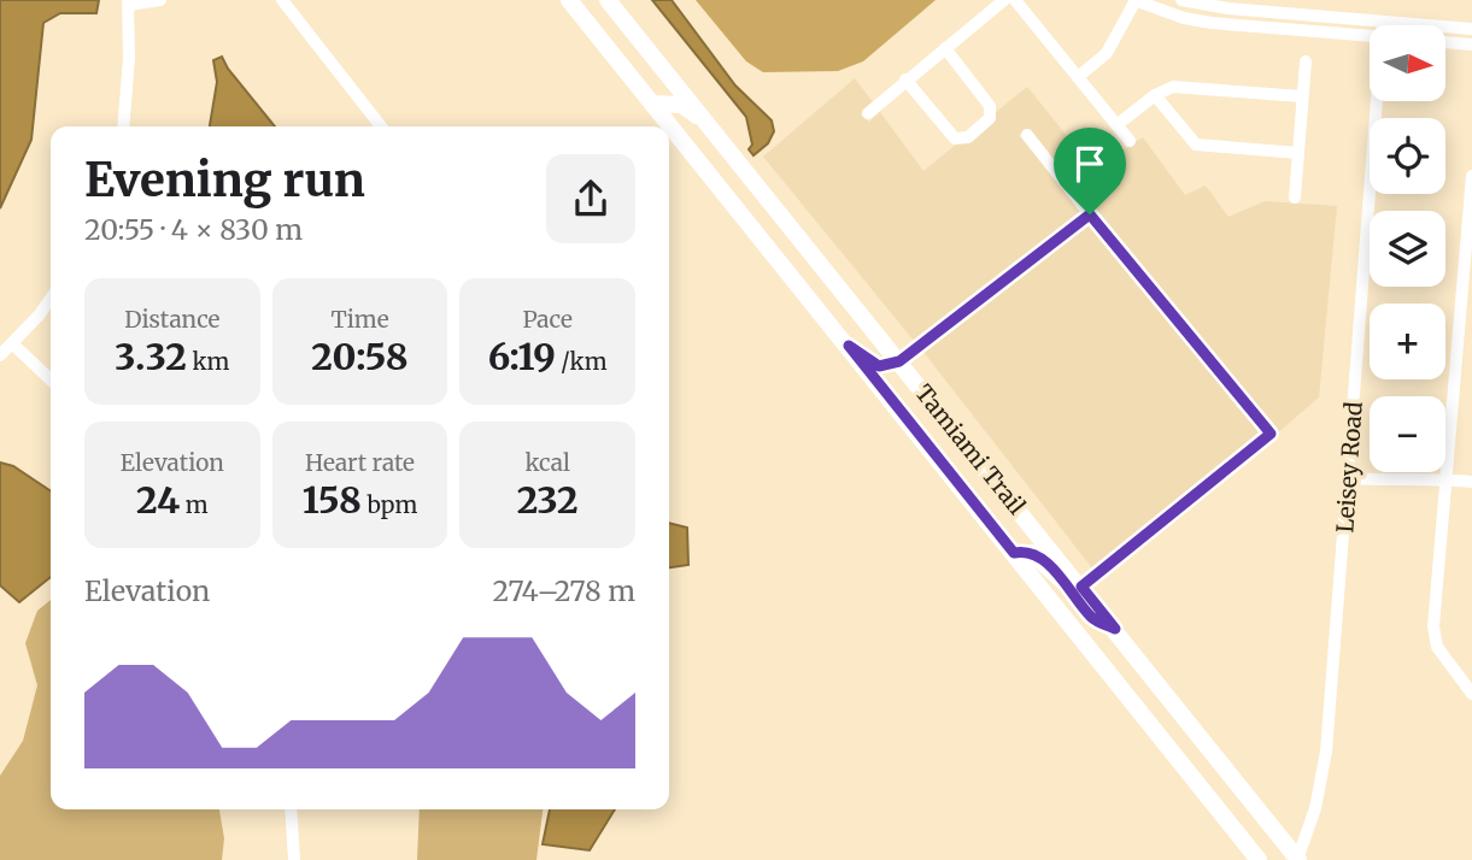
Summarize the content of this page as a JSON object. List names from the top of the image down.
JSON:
{
  "streets": {
    "main road": ["Tamiami Trail"],
    "street": ["Leisey Road"]
  },
  "crossings": [
    ["Tamiami Trail", "Leisey Road"]
  ],
  "north": "right",
  "page": {
    "map_buttons": ["+", "−"],
    "heading": ["Evening run", "20:55 · 4 × 830 m"],
    "stats": [
      ["Distance", "3.32 km"],
      ["Time", "20:58"],
      ["Pace", "6:19 /km"],
      ["Elevation", "24 m"],
      ["Heart rate", "158 bpm"],
      ["kcal", "232"]
    ],
    "chart": ["Elevation", "274–278 m"]
  }
}
